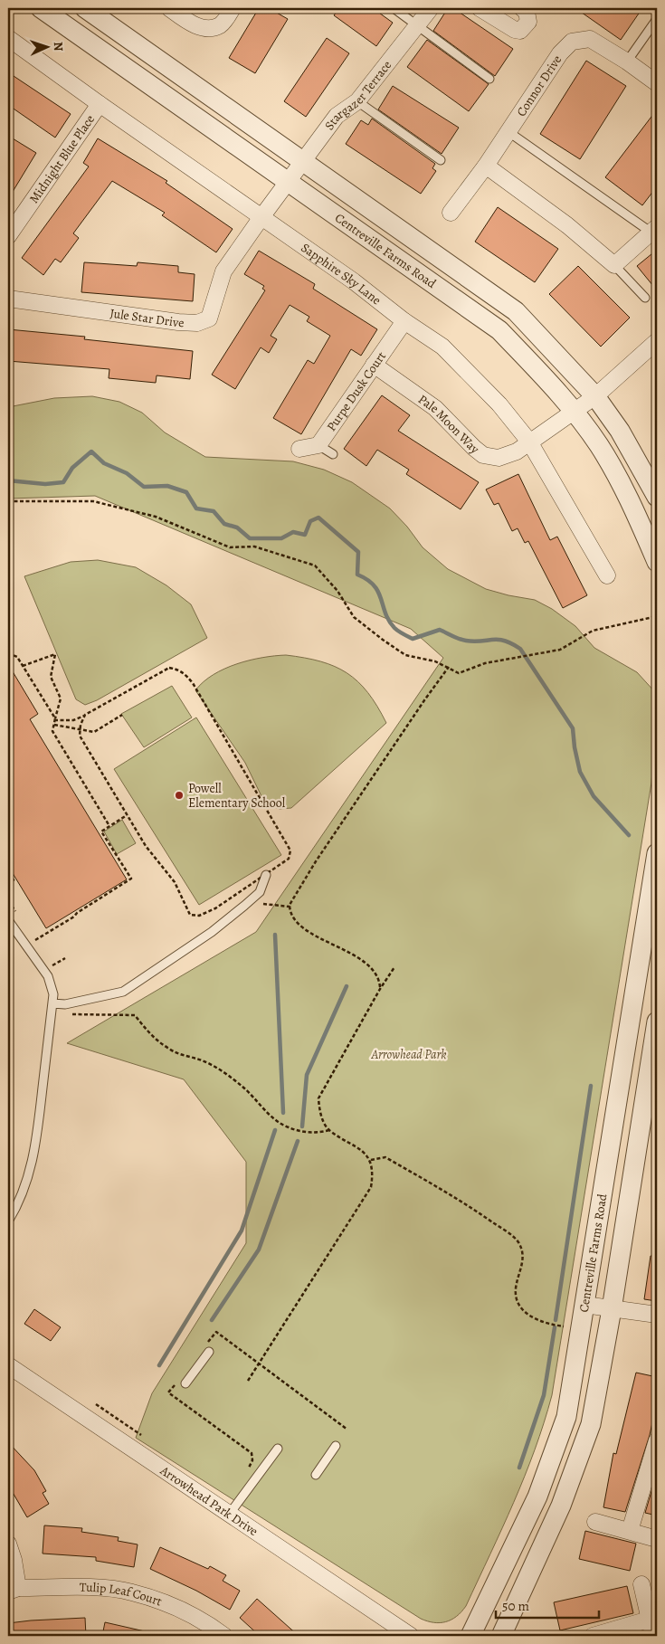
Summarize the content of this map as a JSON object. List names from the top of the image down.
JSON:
{
  "streets": {
    "street": [
      "Connor Drive",
      "Stargazer Terrace",
      "Midnight Blue Place",
      "Centreville Farms Road",
      "Sapphire Sky Lane",
      "Jule Star Drive",
      "Purpe Dusk Court",
      "Pale Moon Way",
      "Arrowhead Park Drive",
      "Tulip Leaf Court"
    ]
  },
  "crossings": [
    ["Stargazer Terrace", "Centreville Farms Road"],
    ["Stargazer Terrace", "Jule Star Drive"],
    ["Midnight Blue Place", "Sapphire Sky Lane"],
    ["Centreville Farms Road", "Jule Star Drive"],
    ["Centreville Farms Road", "Pale Moon Way"],
    ["Sapphire Sky Lane", "Jule Star Drive"],
    ["Sapphire Sky Lane", "Purpe Dusk Court"],
    ["Sapphire Sky Lane", "Pale Moon Way"],
    ["Purpe Dusk Court", "Pale Moon Way"]
  ],
  "parks": ["Arrowhead Park"],
  "places": ["Powell Elementary School"],
  "scale_bar": "50 m",
  "north": "right"
}
